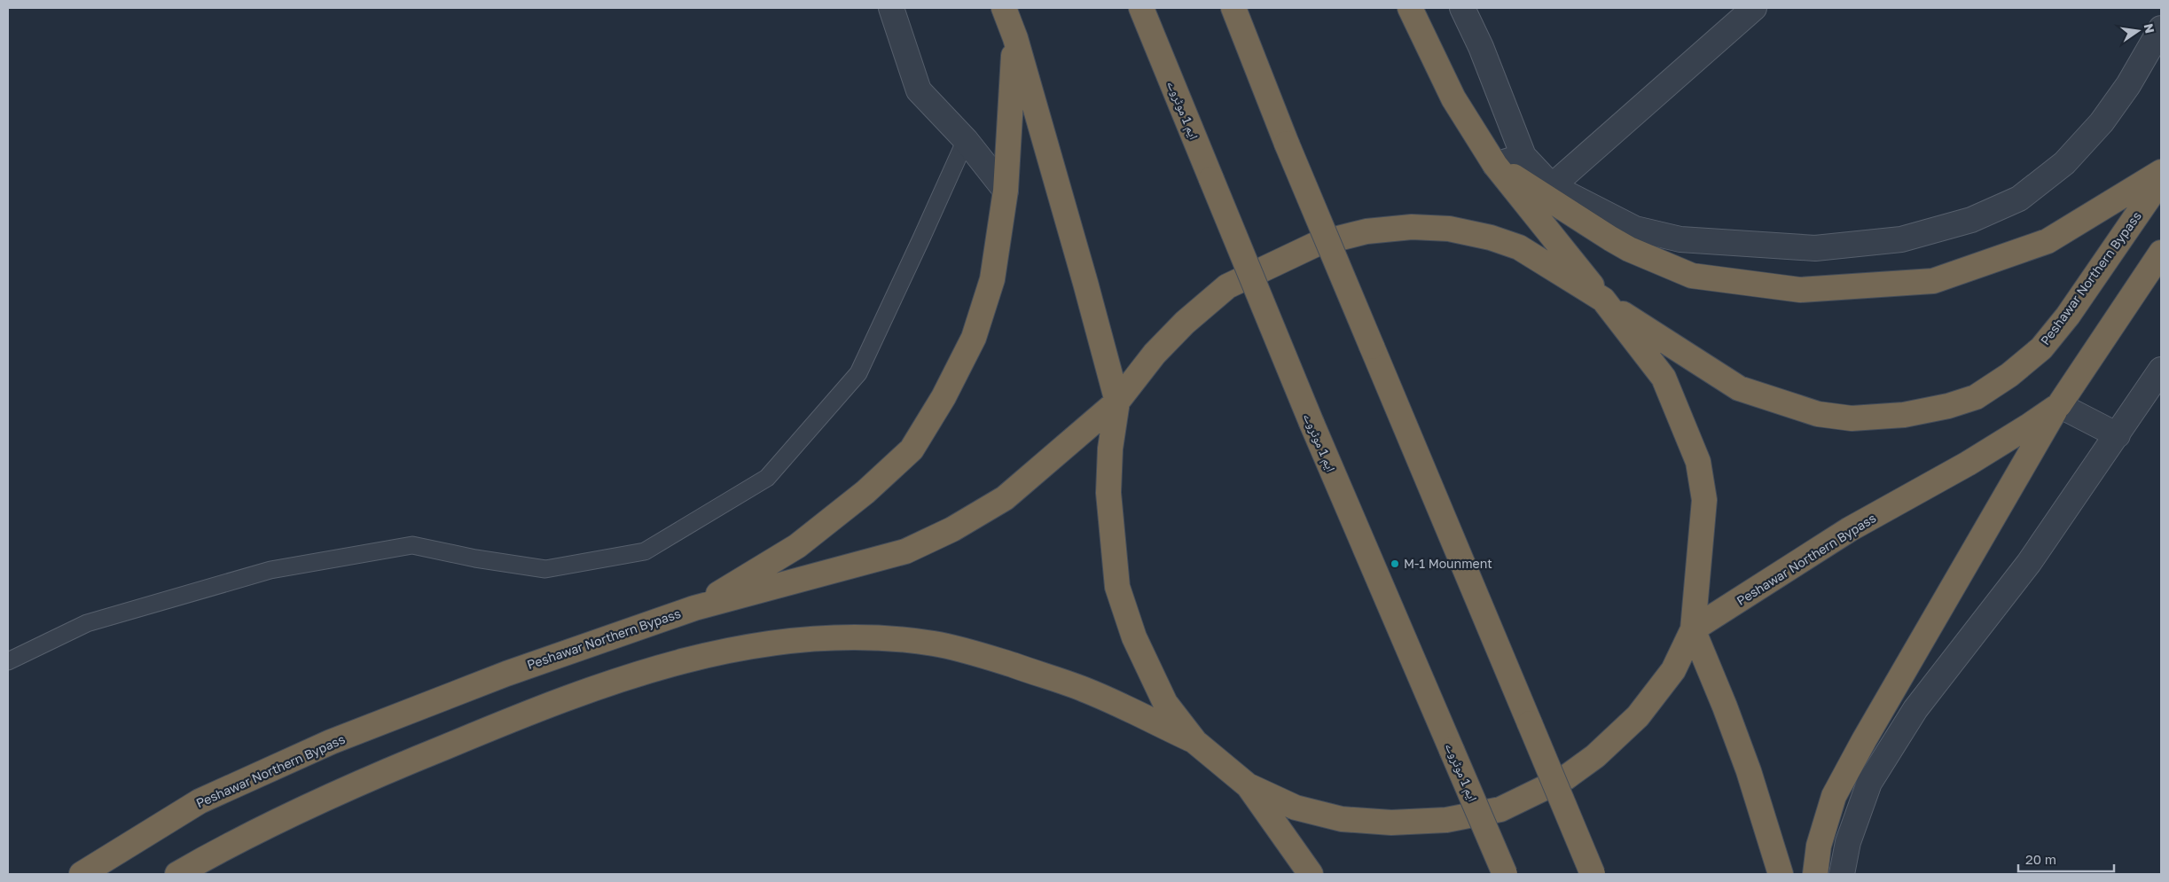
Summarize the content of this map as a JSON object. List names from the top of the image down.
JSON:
{
  "streets": {
    "highway": ["ایم 1 موٹروے", "Peshawar Northern Bypass"]
  },
  "places": ["M-1 Mounment"],
  "scale_bar": "20 m",
  "north": "right"
}
